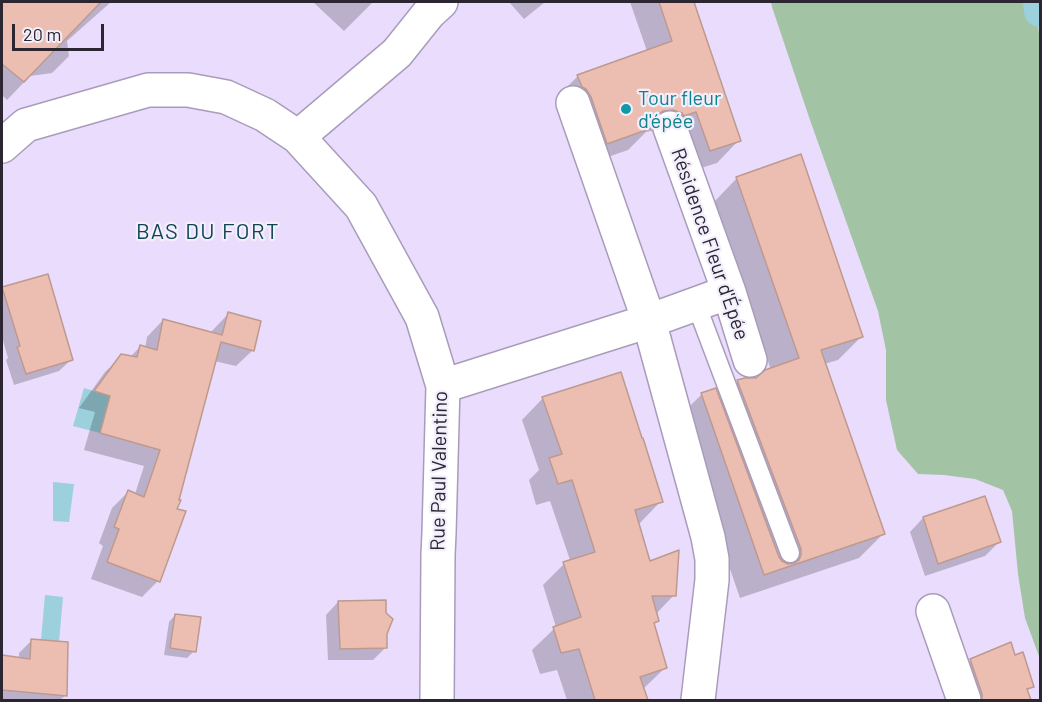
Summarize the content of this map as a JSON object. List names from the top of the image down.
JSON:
{
  "streets": {
    "street": ["Résidence Fleur d'Épée", "Rue Paul Valentino"]
  },
  "districts": ["BAS DU FORT"],
  "places": ["Tour fleur d'épée"],
  "scale_bar": "20 m"
}
